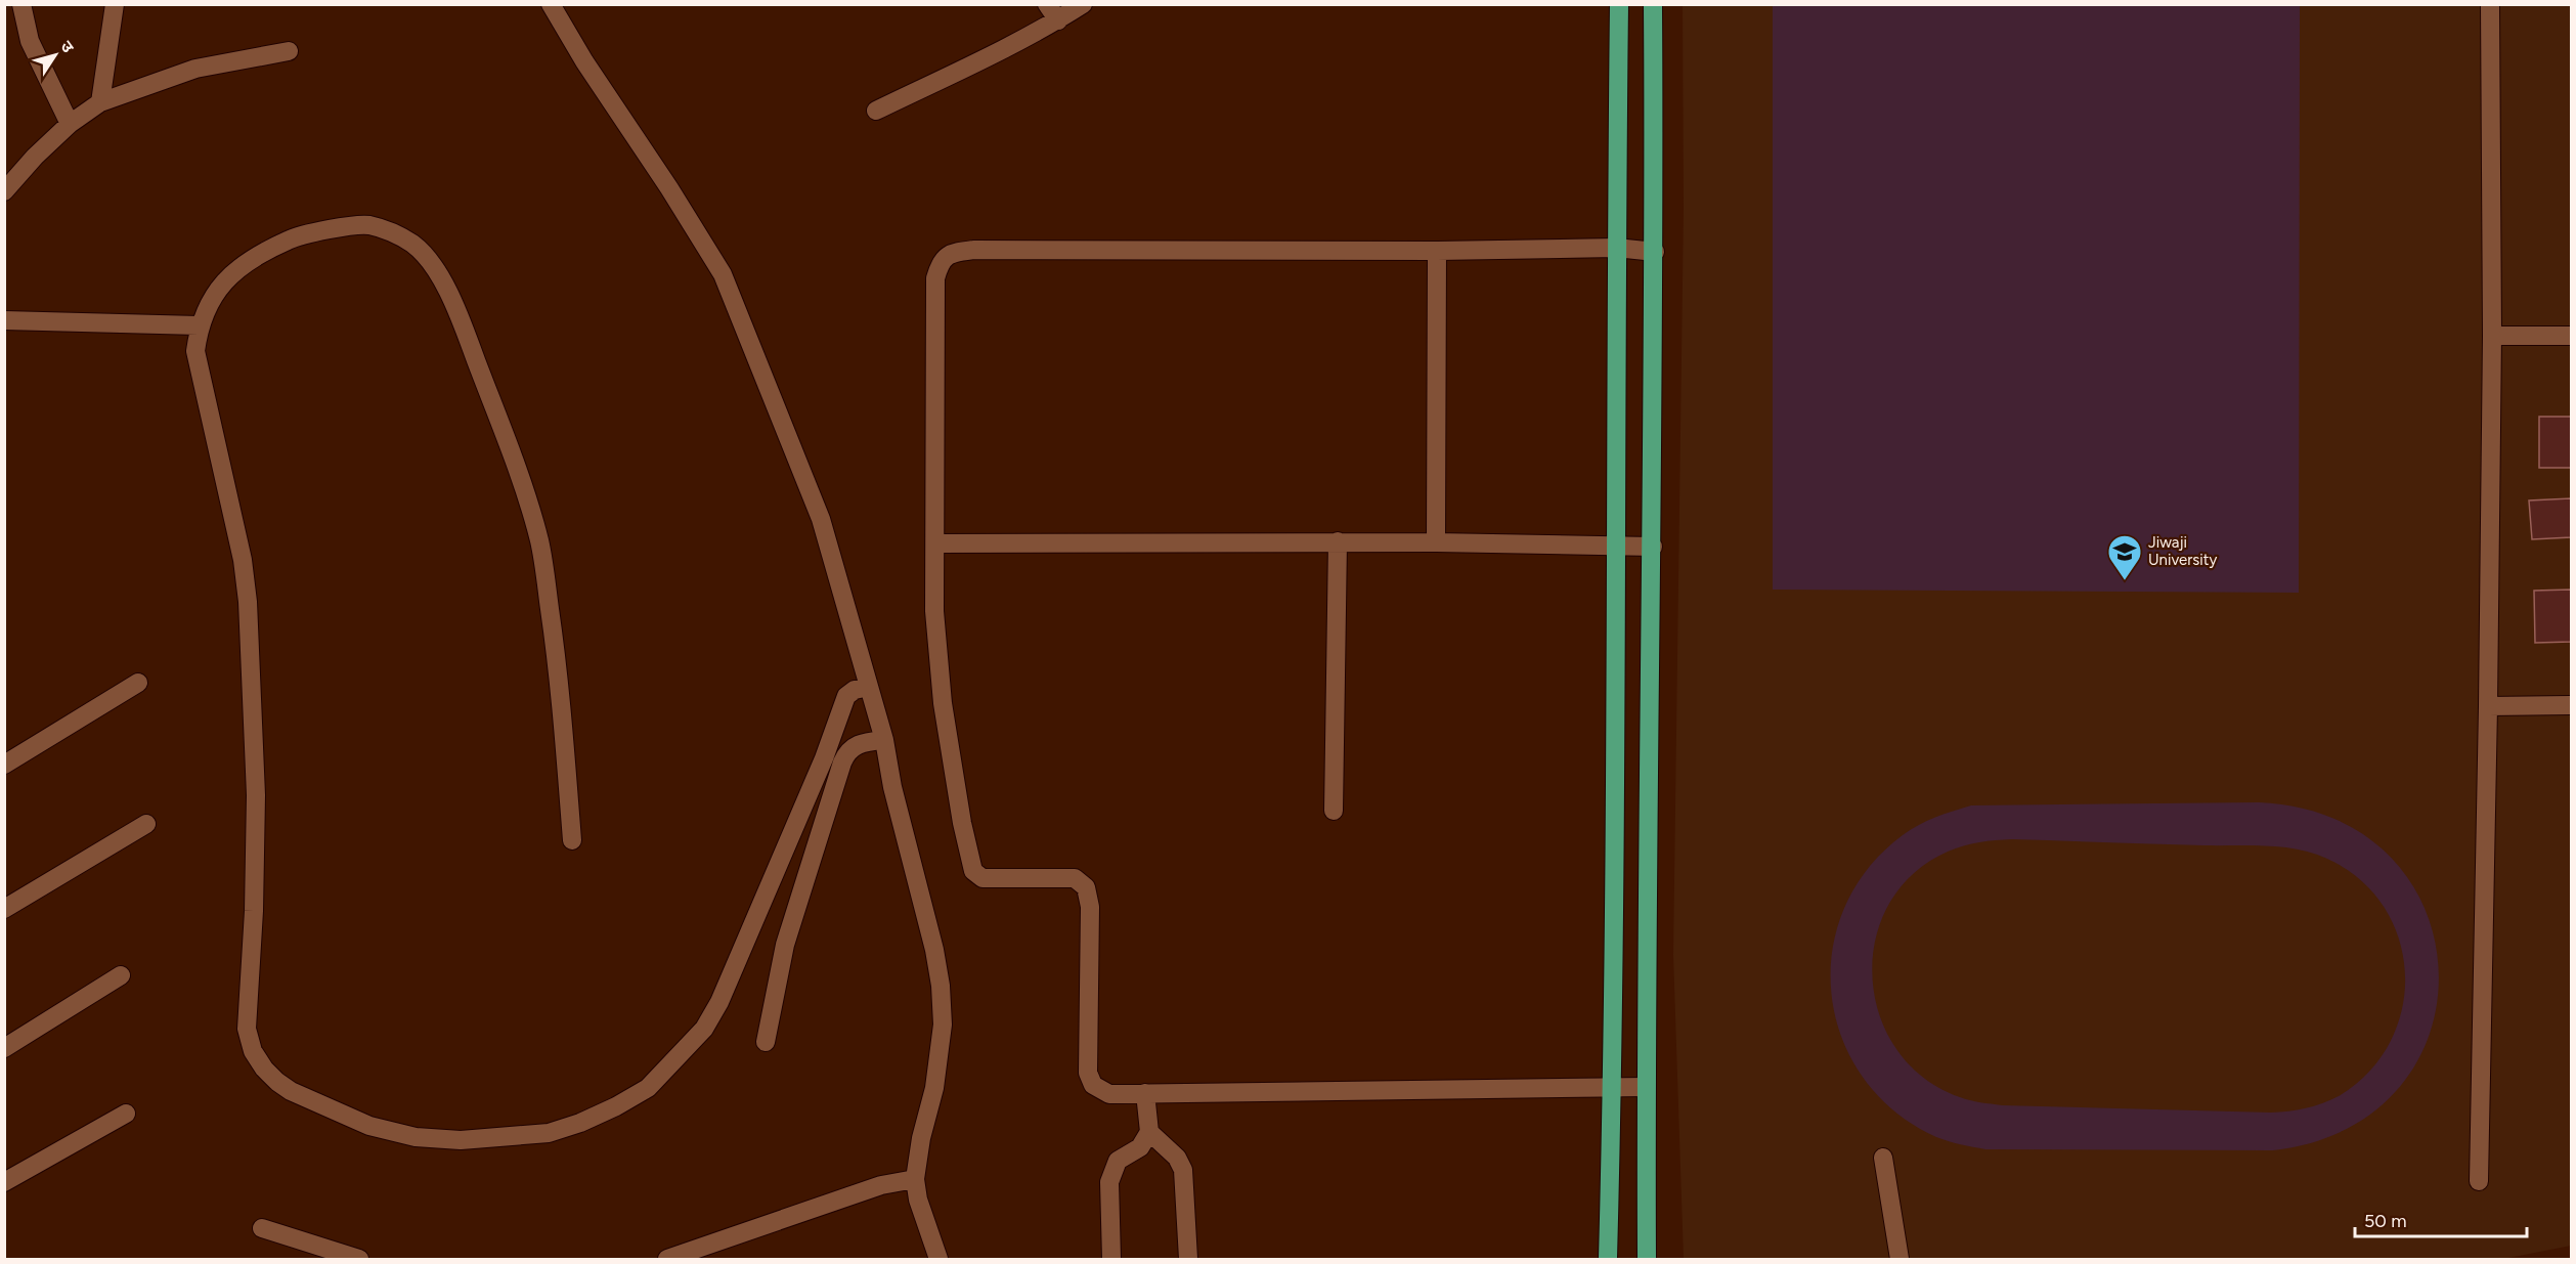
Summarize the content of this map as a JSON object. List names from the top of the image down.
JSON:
{
  "places": {
    "school or university": ["Jiwaji University"]
  },
  "scale_bar": "50 m",
  "north": "top right"
}
